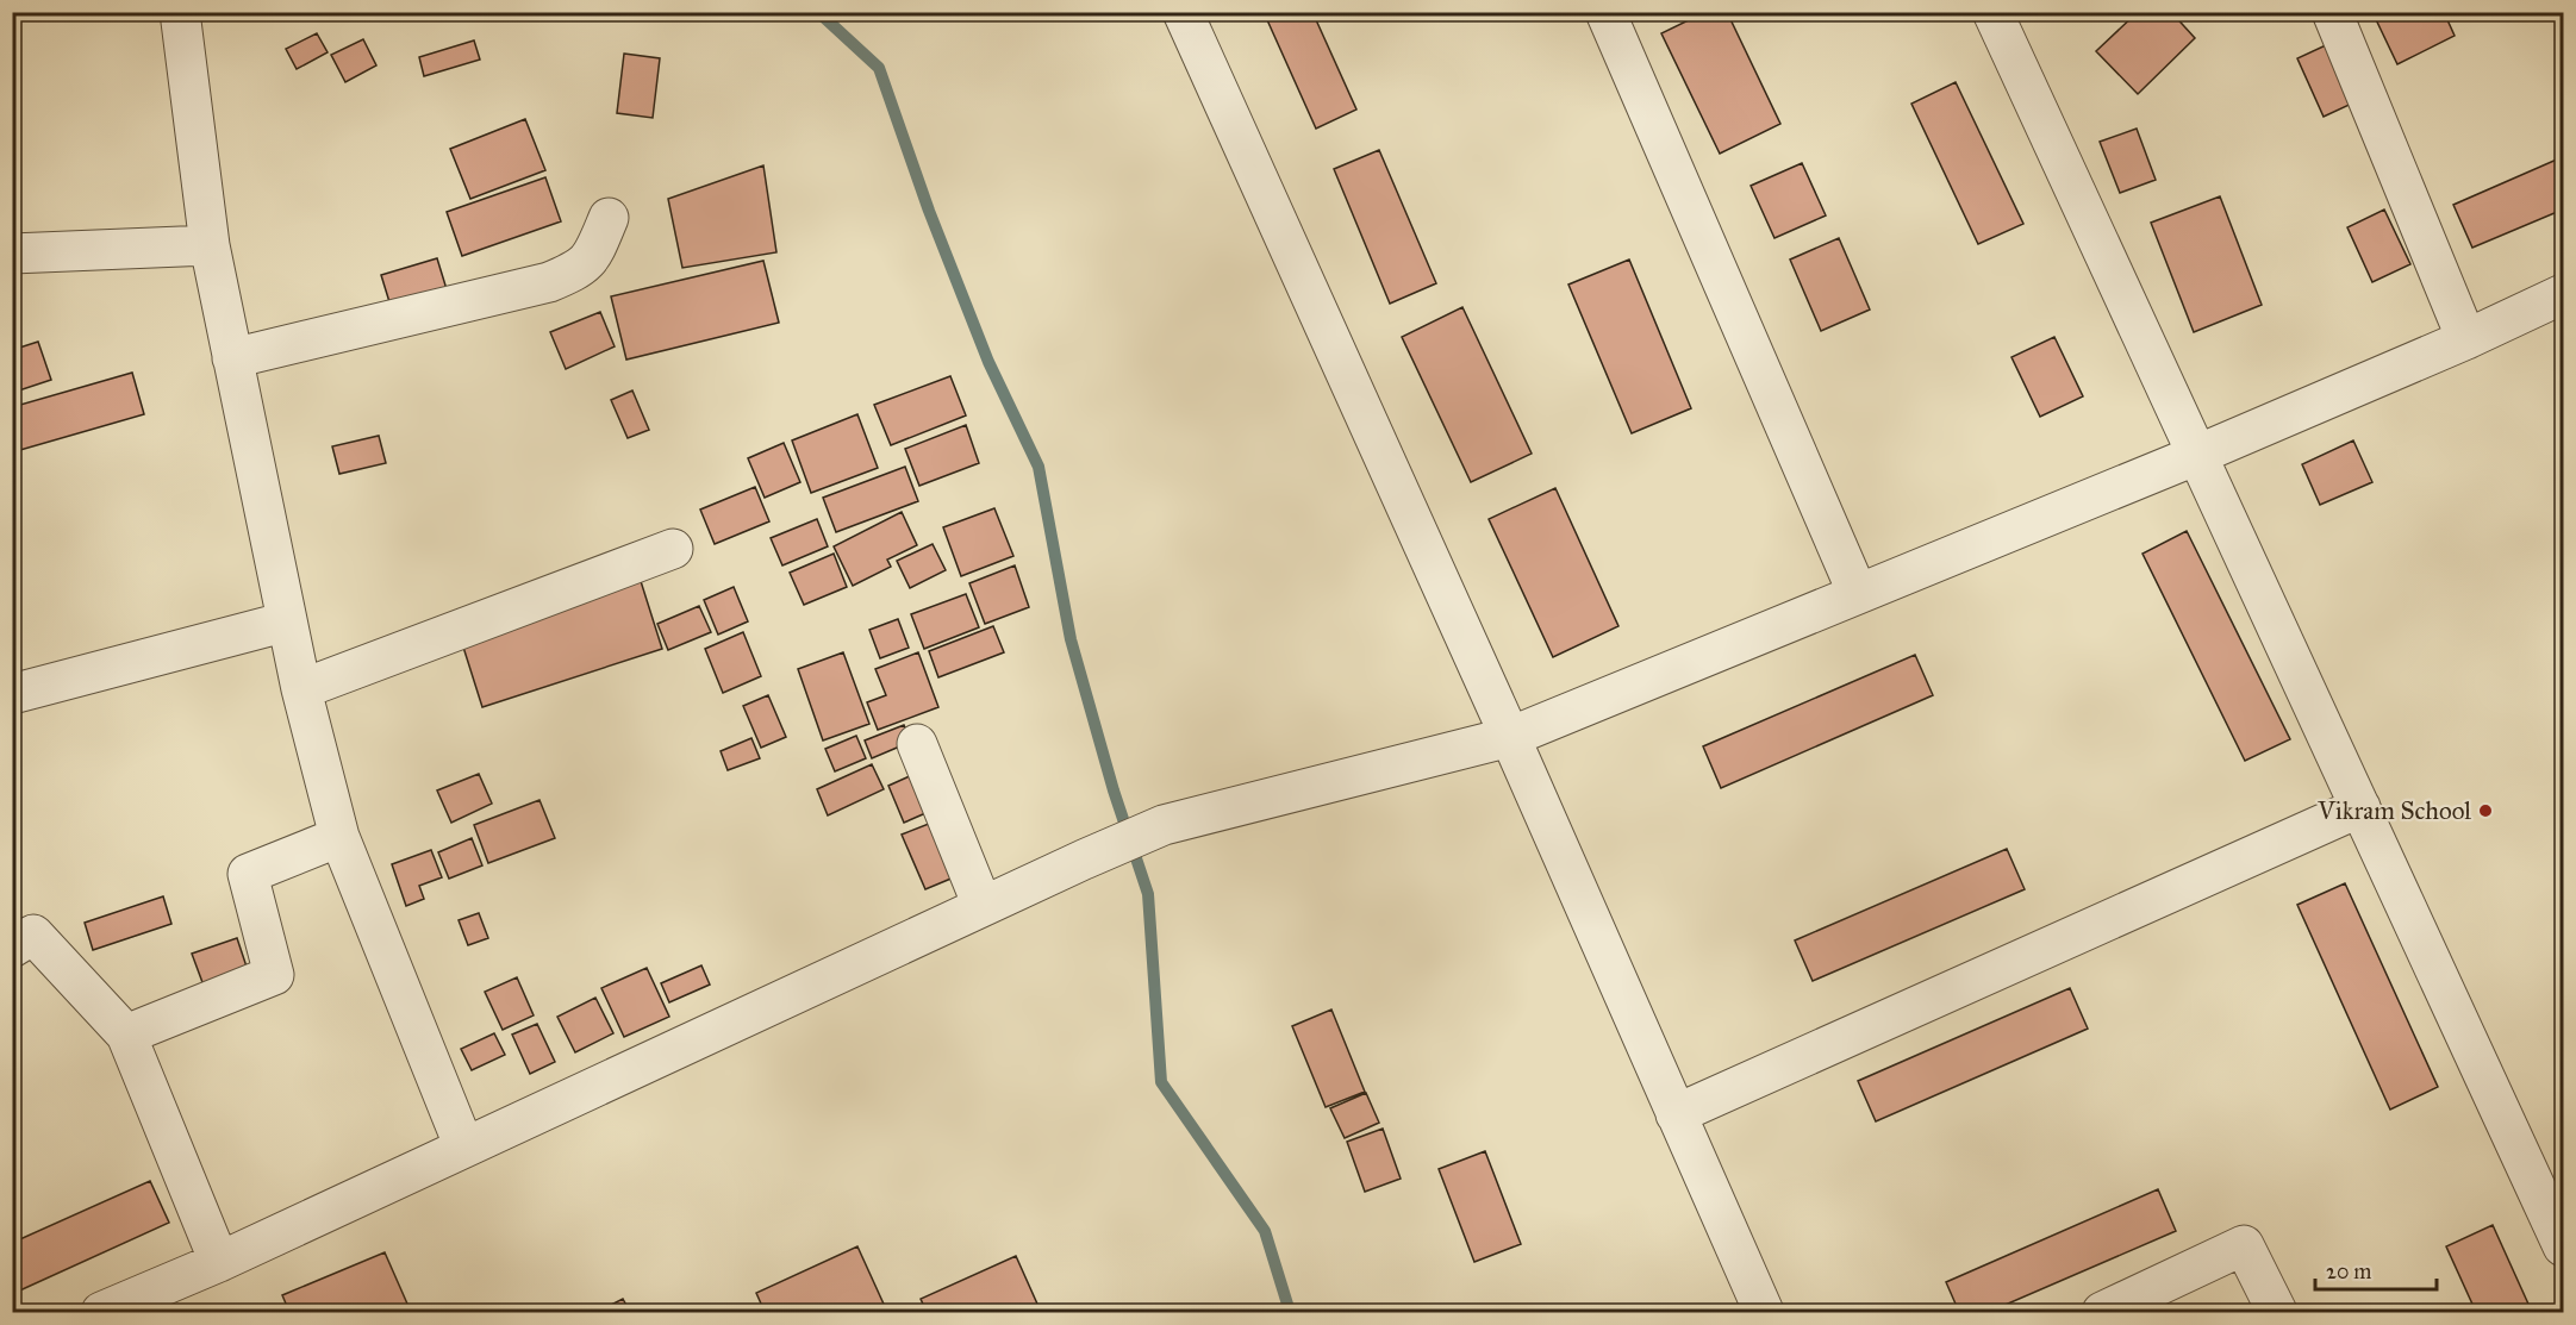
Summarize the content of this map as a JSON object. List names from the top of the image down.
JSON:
{
  "places": ["Vikram School"],
  "scale_bar": "20 m"
}
